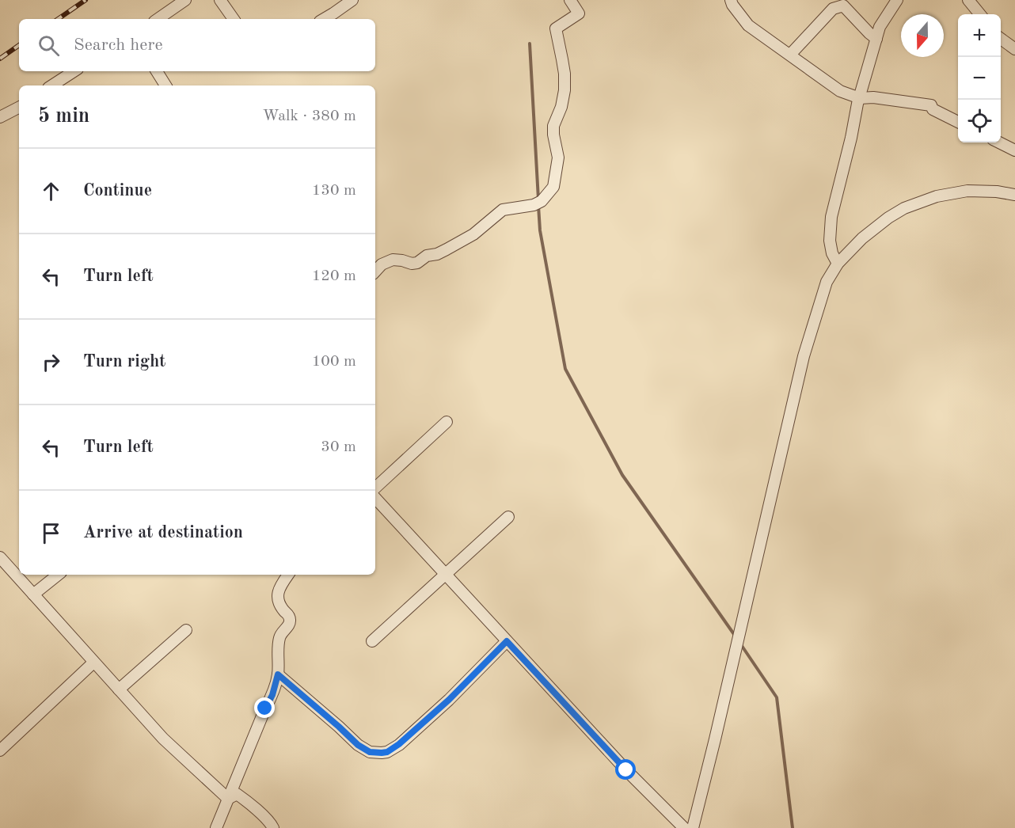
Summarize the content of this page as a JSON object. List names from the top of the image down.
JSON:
{
  "north": "bottom",
  "page": {
    "map_buttons": ["+", "−"],
    "search": "Search here",
    "heading": ["5 min", "Walk · 380 m"],
    "list": [
      ["Continue", "130 m"],
      ["Turn left", "120 m"],
      ["Turn right", "100 m"],
      ["Turn left", "30 m"],
      "Arrive at destination"
    ]
  }
}
